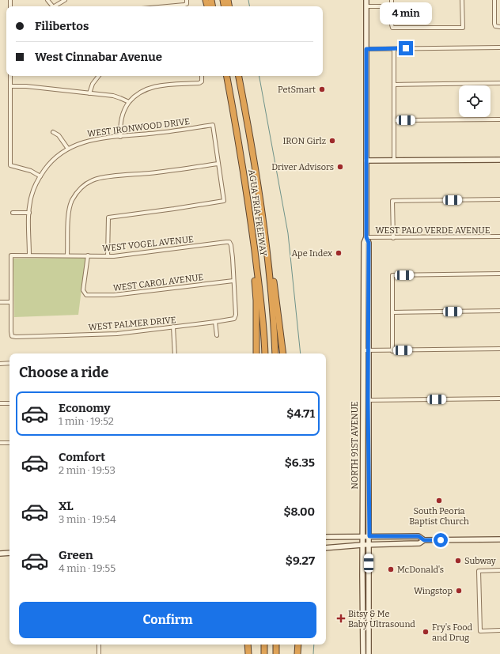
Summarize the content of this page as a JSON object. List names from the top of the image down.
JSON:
{
  "streets": {
    "highway": ["AGUA FRIA FREEWAY"],
    "main road": ["NORTH 91ST AVENUE"],
    "street": [
      "WEST IRONWOOD DRIVE",
      "WEST PALO VERDE AVENUE",
      "WEST VOGEL AVENUE",
      "WEST CAROL AVENUE",
      "WEST PALMER DRIVE"
    ]
  },
  "crossings": [
    ["WEST IRONWOOD DRIVE", "WEST VOGEL AVENUE"],
    ["WEST PALO VERDE AVENUE", "NORTH 91ST AVENUE"],
    ["WEST VOGEL AVENUE", "WEST CAROL AVENUE"],
    ["WEST VOGEL AVENUE", "WEST PALMER DRIVE"],
    ["WEST CAROL AVENUE", "WEST PALMER DRIVE"]
  ],
  "places": {
    "other": [
      "PetSmart",
      "IRON Girlz",
      "Driver Advisors",
      "Ape Index",
      "South Peoria Baptist Church",
      "Subway",
      "McDonald's",
      "Wingstop",
      "Fry's Food and Drug"
    ],
    "health": ["Bitsy & Me Baby Ultrasound"]
  },
  "page": {
    "bubble": "4 min",
    "banner": ["Filibertos", "West Cinnabar Avenue"],
    "heading": "Choose a ride",
    "list": [
      {
        "name": "Economy",
        "note": "1 min · 19:52",
        "value": "$4.71"
      },
      {
        "name": "Comfort",
        "note": "2 min · 19:53",
        "value": "$6.35"
      },
      {
        "name": "XL",
        "note": "3 min · 19:54",
        "value": "$8.00"
      },
      {
        "name": "Green",
        "note": "4 min · 19:55",
        "value": "$9.27"
      }
    ],
    "buttons": "Confirm"
  }
}
